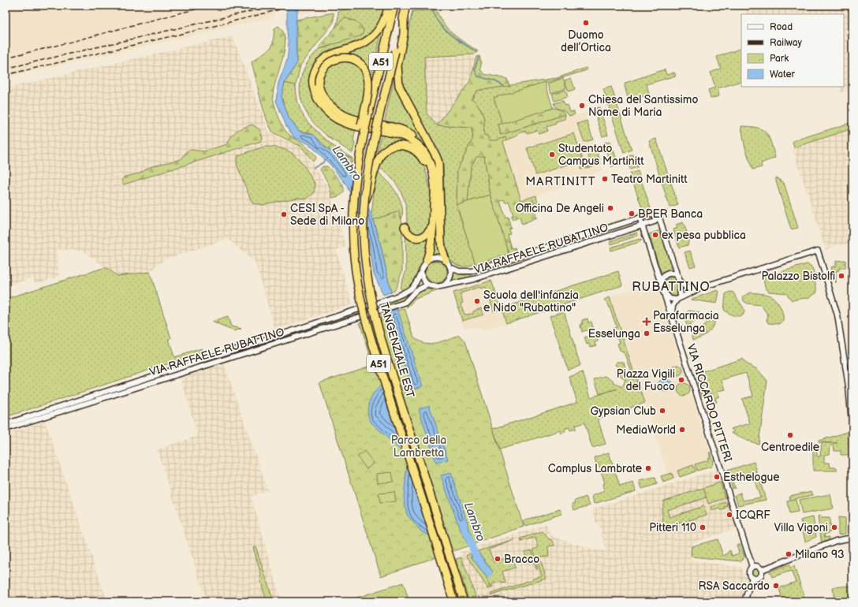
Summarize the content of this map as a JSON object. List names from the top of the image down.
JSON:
{
  "streets": {
    "highway": ["A51", "TANGENZIALE EST"],
    "street": ["VIA RAFFAELE RUBATTINO", "VIA RICCARDO PITTERI"]
  },
  "crossings": [
    ["VIA RAFFAELE RUBATTINO", "VIA RICCARDO PITTERI"]
  ],
  "districts": ["MARTINITT", "RUBATTINO"],
  "water": ["Lambro"],
  "parks": ["Parco della Lambretta"],
  "places": {
    "other": [
      "Duomo dell’Ortica",
      "Chiesa del Santissimo Nome di Maria",
      "Studentato Campus Martinitt",
      "Teatro Martinitt",
      "Officina De Angeli",
      "BPER Banca",
      "CESI SpA - Sede di Milano",
      "ex pesa pubblica",
      "Palazzo Bistolfi",
      "Scuola dell'infanzia e Nido \"Rubattino\"",
      "Esselunga",
      "Piazza Vigili del Fuoco",
      "Gypsian Club",
      "MediaWorld",
      "Centroedile",
      "Camplus Lambrate",
      "Esthelogue",
      "ICQRF",
      "Pitteri 110",
      "Villa Vigoni",
      "Milano 93",
      "Bracco",
      "RSA Saccardo"
    ],
    "health": ["Parafarmacia Esselunga"]
  },
  "legend": [
    "Road",
    "Railway",
    "Park",
    "Water"
  ]
}
